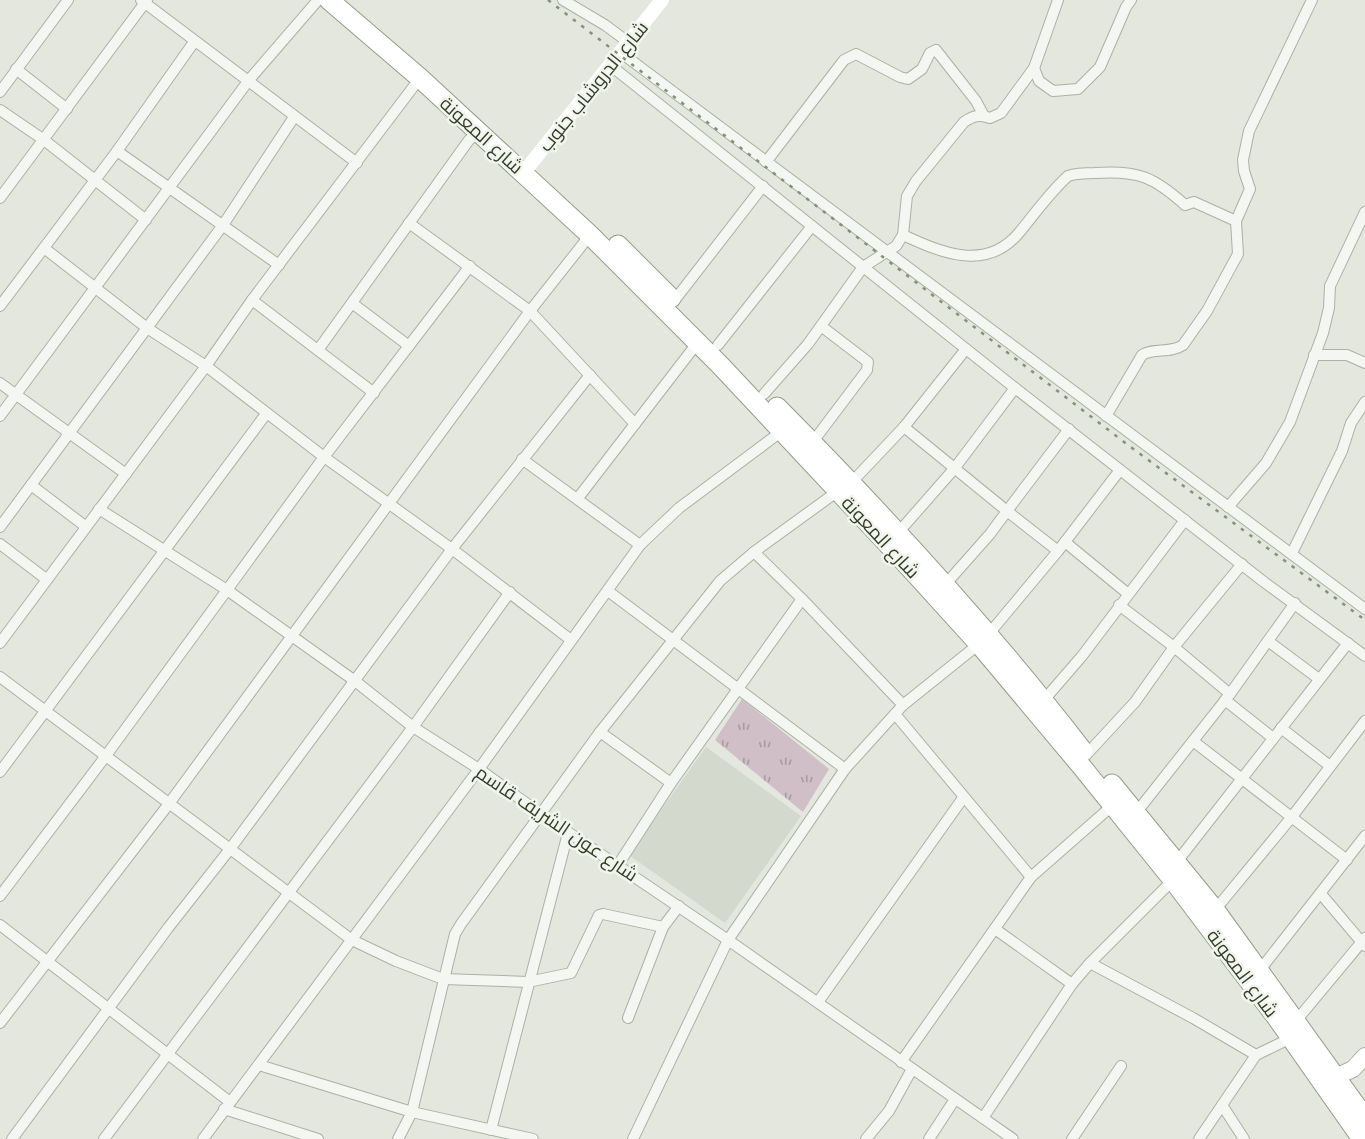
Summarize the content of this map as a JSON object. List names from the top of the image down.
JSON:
{
  "streets": {
    "highway": ["شارع المعونة"],
    "street": ["شارع الدروشاب جنوب", "شارع عون الشريف قاسم"]
  },
  "crossings": [
    ["شارع الدروشاب جنوب", "شارع المعونة"]
  ]
}
